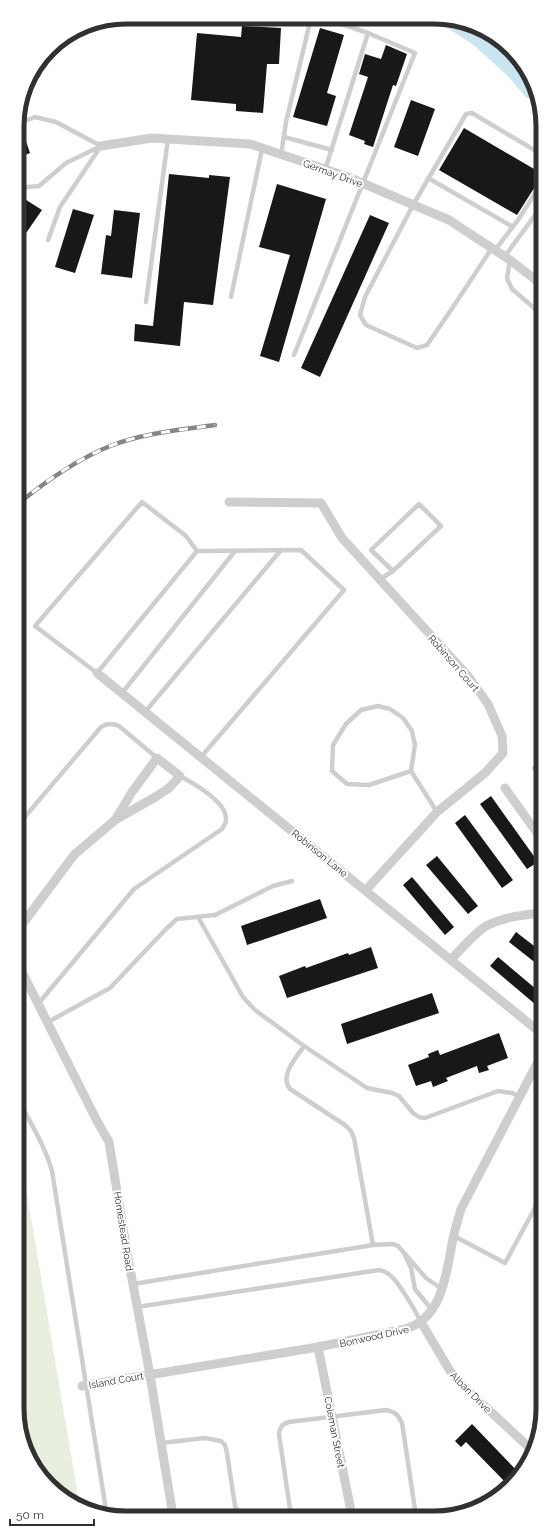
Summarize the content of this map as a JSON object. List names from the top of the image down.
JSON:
{
  "streets": {
    "street": [
      "Germay Drive",
      "Robinson Court",
      "Robinson Lane",
      "Homestead Road",
      "Bonwood Drive",
      "Island Court",
      "Alban Drive",
      "Coleman Street"
    ]
  },
  "crossings": [
    ["Robinson Court", "Robinson Lane"],
    ["Homestead Road", "Bonwood Drive"],
    ["Homestead Road", "Island Court"],
    ["Bonwood Drive", "Island Court"],
    ["Bonwood Drive", "Alban Drive"],
    ["Bonwood Drive", "Coleman Street"]
  ],
  "scale_bar": "50 m"
}
